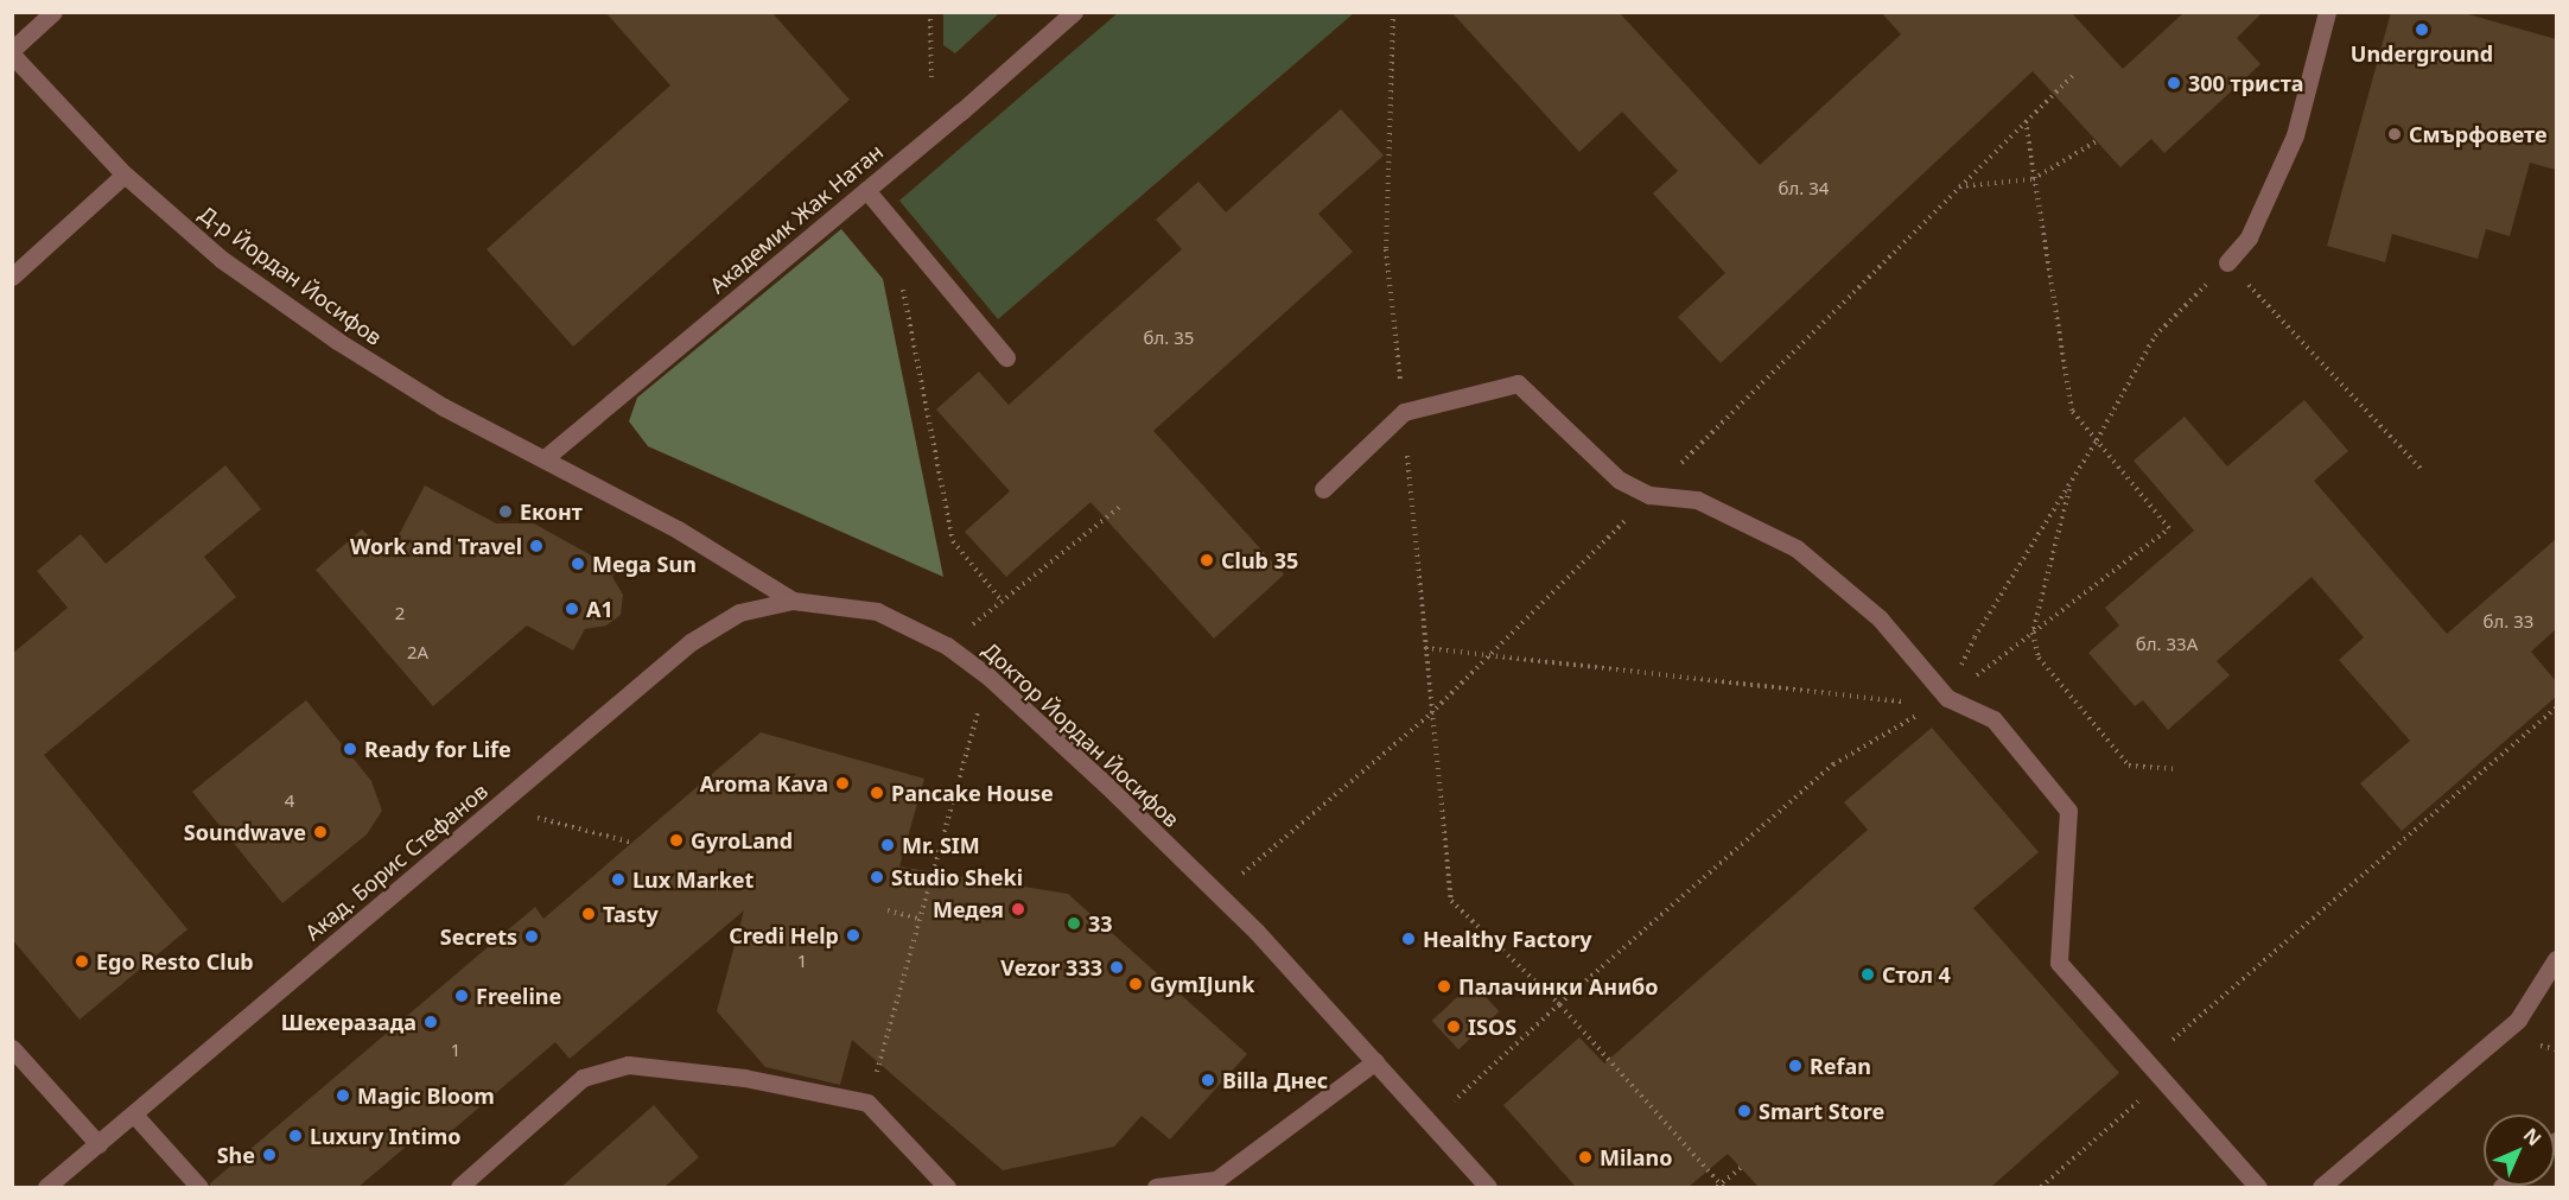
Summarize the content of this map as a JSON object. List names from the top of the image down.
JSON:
{
  "streets": {
    "street": [
      "Академик Жак Натан",
      "Д-р Йордан Йосифов",
      "Доктор Йордан Йосифов",
      "Акад. Борис Стефанов"
    ]
  },
  "crossings": [
    ["Академик Жак Натан", "Д-р Йордан Йосифов"],
    ["Академик Жак Натан", "Доктор Йордан Йосифов"],
    ["Д-р Йордан Йосифов", "Доктор Йордан Йосифов"],
    ["Доктор Йордан Йосифов", "Акад. Борис Стефанов"]
  ],
  "places": [
    "Underground",
    "300 триста",
    "Смърфовете",
    "Еконт",
    "Work and Travel",
    "Club 35",
    "Mega Sun",
    "A1",
    "Ready for Life",
    "Aroma Kava",
    "Pancake House",
    "Soundwave",
    "GyroLand",
    "Mr. SIM",
    "Studio Sheki",
    "Lux Market",
    "Медея",
    "Tasty",
    "33",
    "Credi Help",
    "Secrets",
    "Healthy Factory",
    "Ego Resto Club",
    "Vezor 333",
    "Стол 4",
    "GymIJunk",
    "Палачинки Анибо",
    "Freeline",
    "Шехеразада",
    "ISOS",
    "Refan",
    "Billa Днес",
    "Magic Bloom",
    "Smart Store",
    "Luxury Intimo",
    "She",
    "Milano"
  ],
  "house_numbers": [
    "бл. 34",
    "бл. 35",
    "2",
    "бл. 33",
    "бл. 33А",
    "2А",
    "4",
    "1",
    "1"
  ],
  "north": "top right"
}
